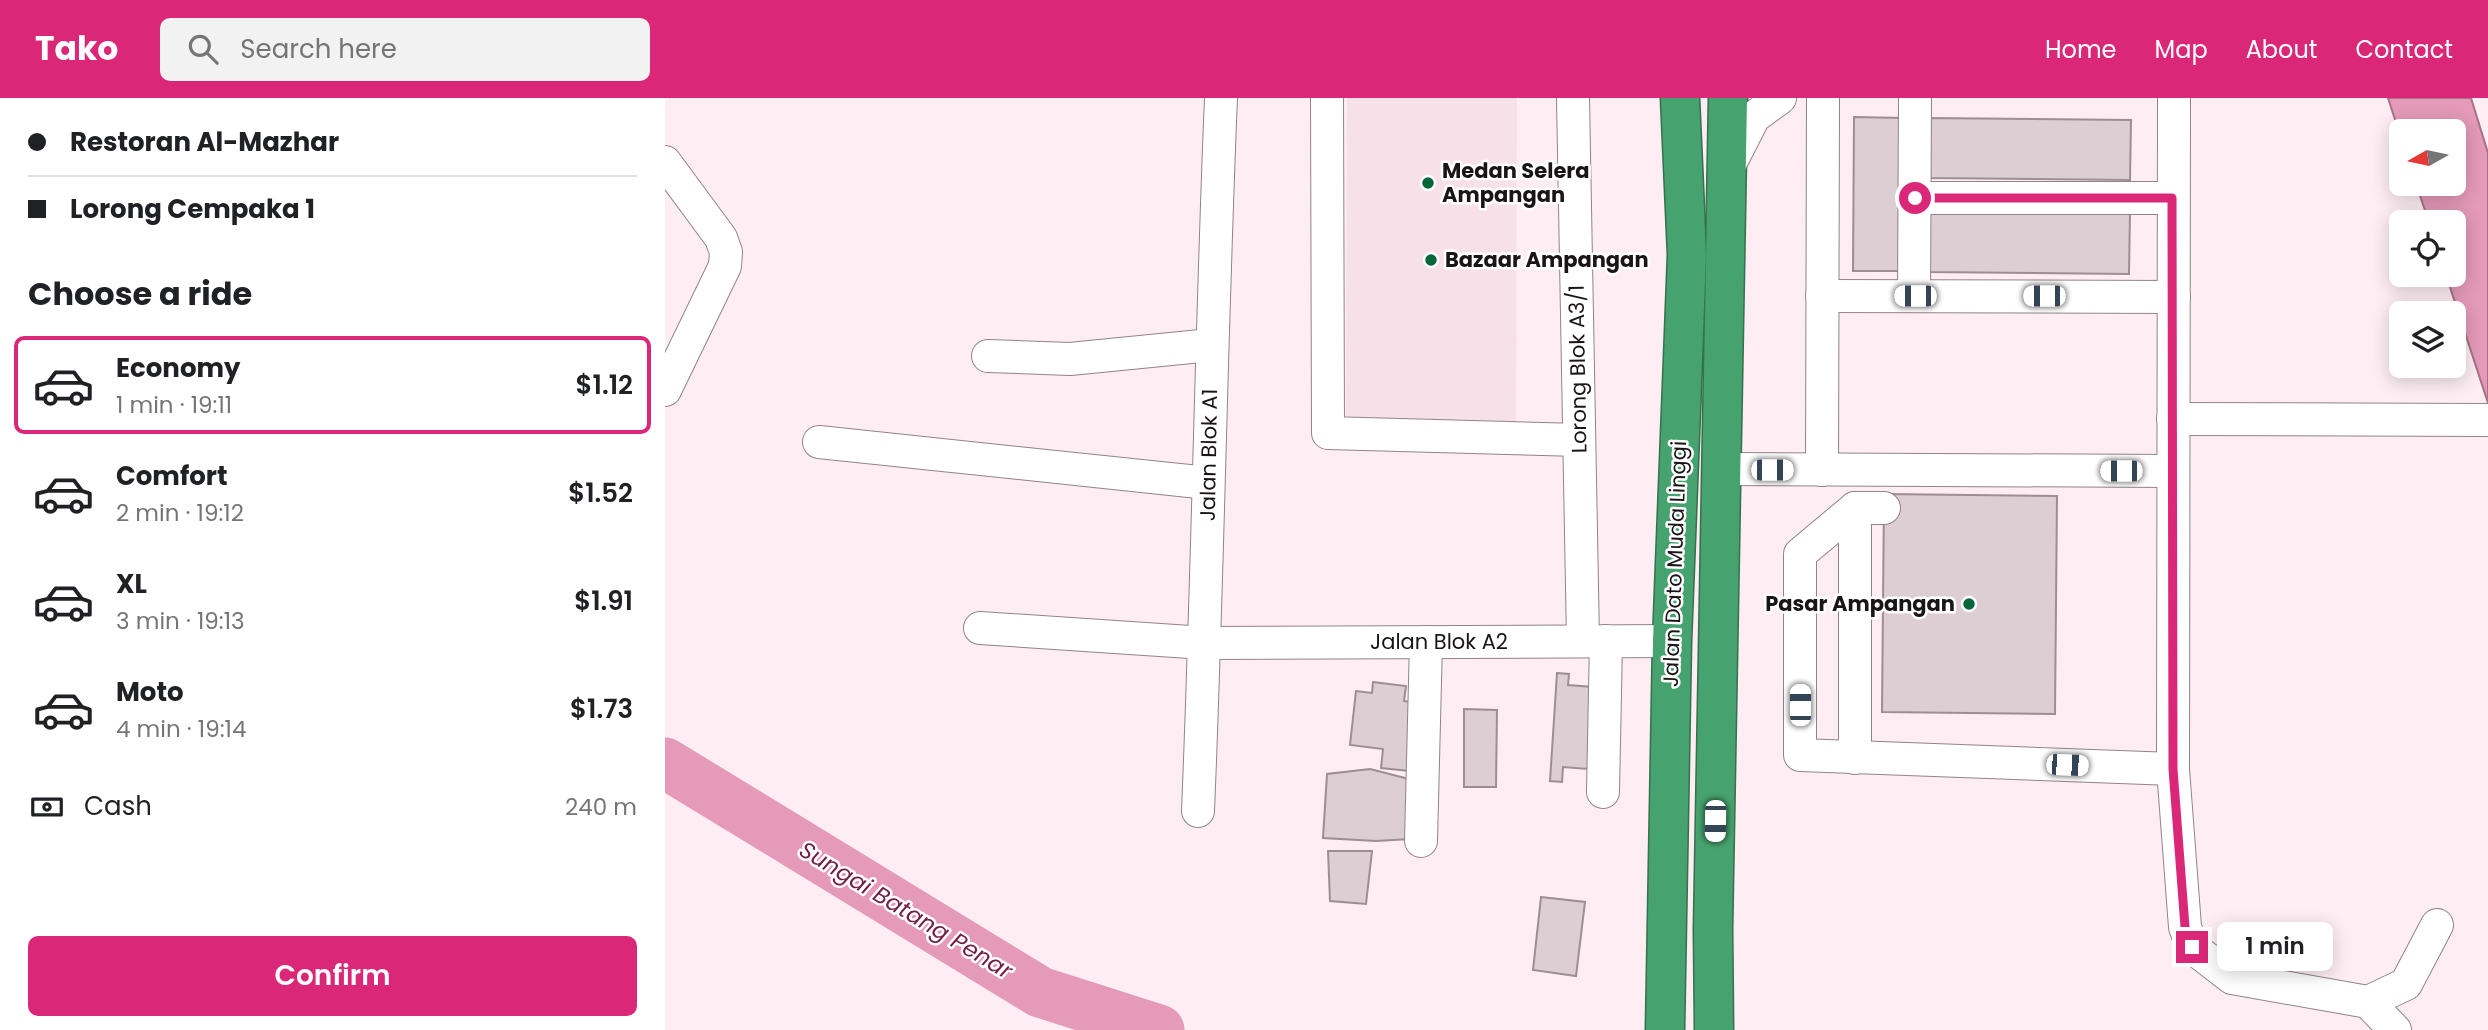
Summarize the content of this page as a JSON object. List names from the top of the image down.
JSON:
{
  "streets": {
    "highway": ["Jalan Dato Muda Linggi"],
    "street": ["Lorong Blok A3/1", "Jalan Blok A1", "Jalan Blok A2"]
  },
  "crossings": [
    ["Lorong Blok A3/1", "Jalan Blok A2"],
    ["Jalan Blok A1", "Jalan Blok A2"],
    ["Jalan Dato Muda Linggi", "Jalan Blok A2"]
  ],
  "water": ["Sungai Batang Penar"],
  "places": ["Medan Selera Ampangan", "Bazaar Ampangan", "Pasar Ampangan"],
  "north": "left",
  "page": {
    "header": "Tako",
    "search": "Search here",
    "nav": [
      "Home",
      "Map",
      "About",
      "Contact"
    ],
    "banner": ["Restoran Al-Mazhar", "Lorong Cempaka 1"],
    "heading": "Choose a ride",
    "list": [
      {
        "name": "Economy",
        "note": "1 min · 19:11",
        "value": "$1.12"
      },
      {
        "name": "Comfort",
        "note": "2 min · 19:12",
        "value": "$1.52"
      },
      {
        "name": "XL",
        "note": "3 min · 19:13",
        "value": "$1.91"
      },
      {
        "name": "Moto",
        "note": "4 min · 19:14",
        "value": "$1.73"
      }
    ],
    "pay": ["Cash", "240 m"],
    "buttons": "Confirm",
    "bubble": "1 min"
  }
}
